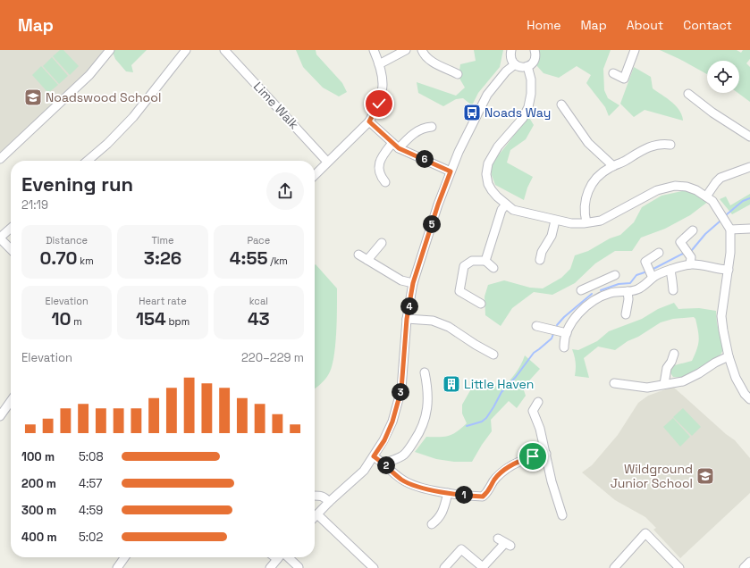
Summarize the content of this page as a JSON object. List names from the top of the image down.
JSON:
{
  "streets": {
    "street": ["Lime Walk"]
  },
  "places": {
    "school or university": ["Noadswood School", "Wildground Junior School"],
    "bus stop": ["Noads Way"],
    "building": ["Little Haven"]
  },
  "page": {
    "header": "Map",
    "nav": [
      "Home",
      "Map",
      "About",
      "Contact"
    ],
    "pins": [
      "6",
      "5",
      "4",
      "3",
      "2",
      "1"
    ],
    "heading": ["Evening run", "21:19"],
    "stats": [
      ["Distance", "0.70 km"],
      ["Time", "3:26"],
      ["Pace", "4:55 /km"],
      ["Elevation", "10 m"],
      ["Heart rate", "154 bpm"],
      ["kcal", "43"]
    ],
    "chart": ["Elevation", "220–229 m"],
    "list": [
      {
        "name": "100 m",
        "note": "5:08"
      },
      {
        "name": "200 m",
        "note": "4:57"
      },
      {
        "name": "300 m",
        "note": "4:59"
      },
      {
        "name": "400 m",
        "note": "5:02"
      }
    ]
  }
}
